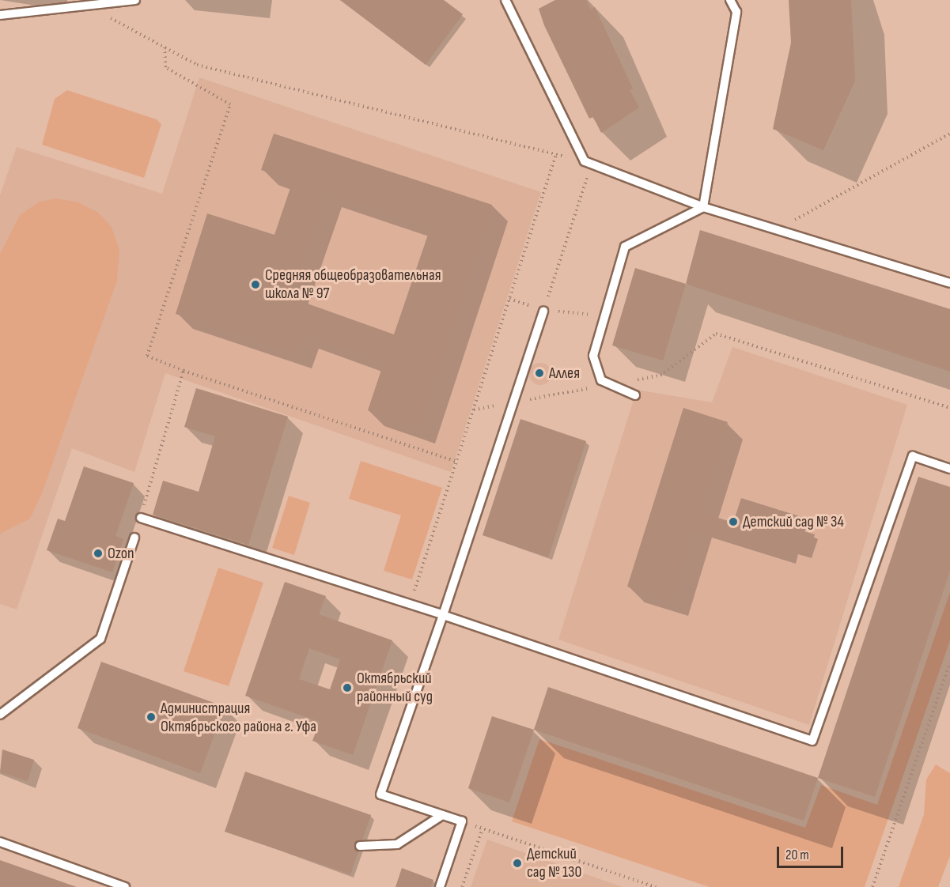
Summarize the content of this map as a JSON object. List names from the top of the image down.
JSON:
{
  "places": [
    "Средняя общеобразовательная школа № 97",
    "Аллея",
    "Детский сад № 34",
    "Ozon",
    "Октябрьский районный суд",
    "Администрация Октябрьского района г. Уфа",
    "Детский сад № 130"
  ],
  "scale_bar": "20 m"
}
